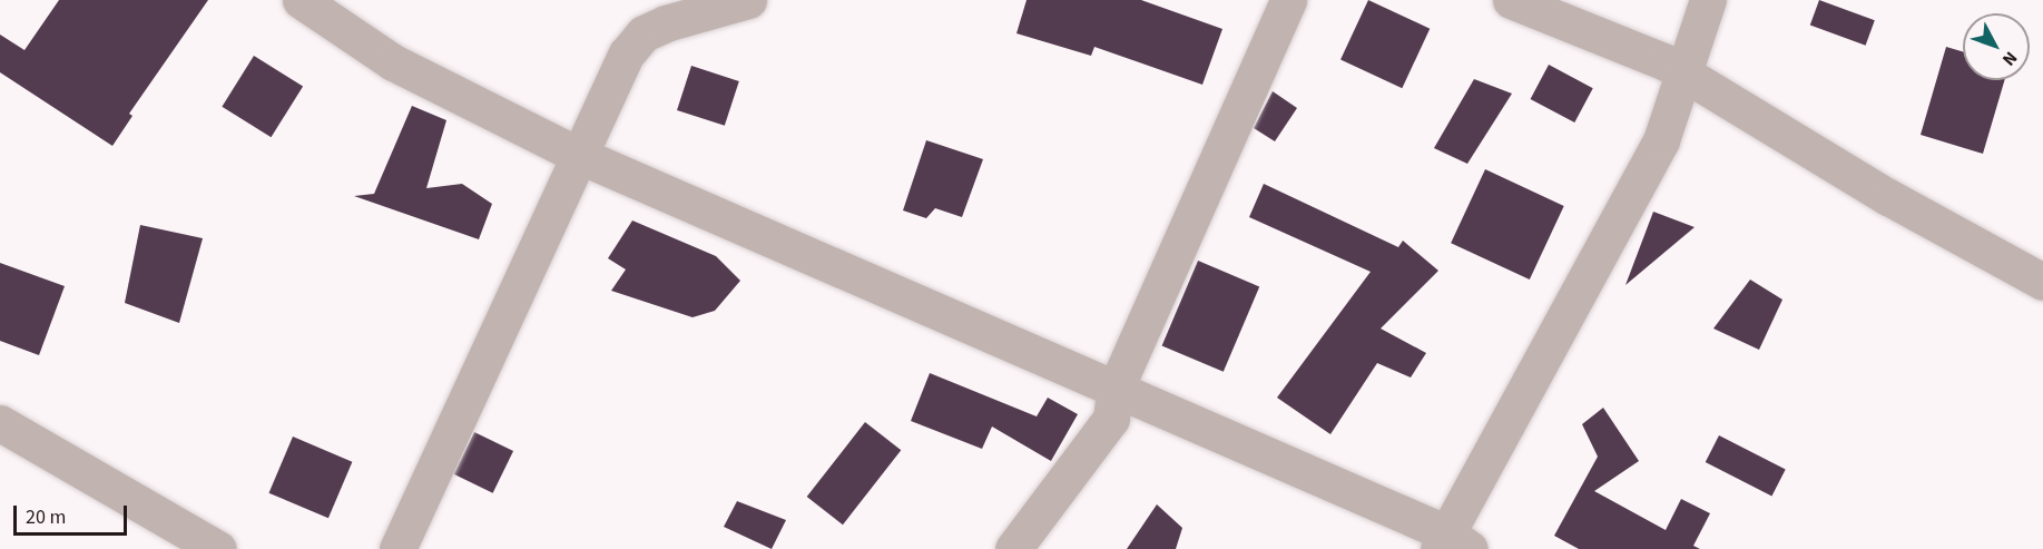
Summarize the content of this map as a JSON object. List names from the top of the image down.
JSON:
{
  "scale_bar": "20 m",
  "north": "bottom right"
}
